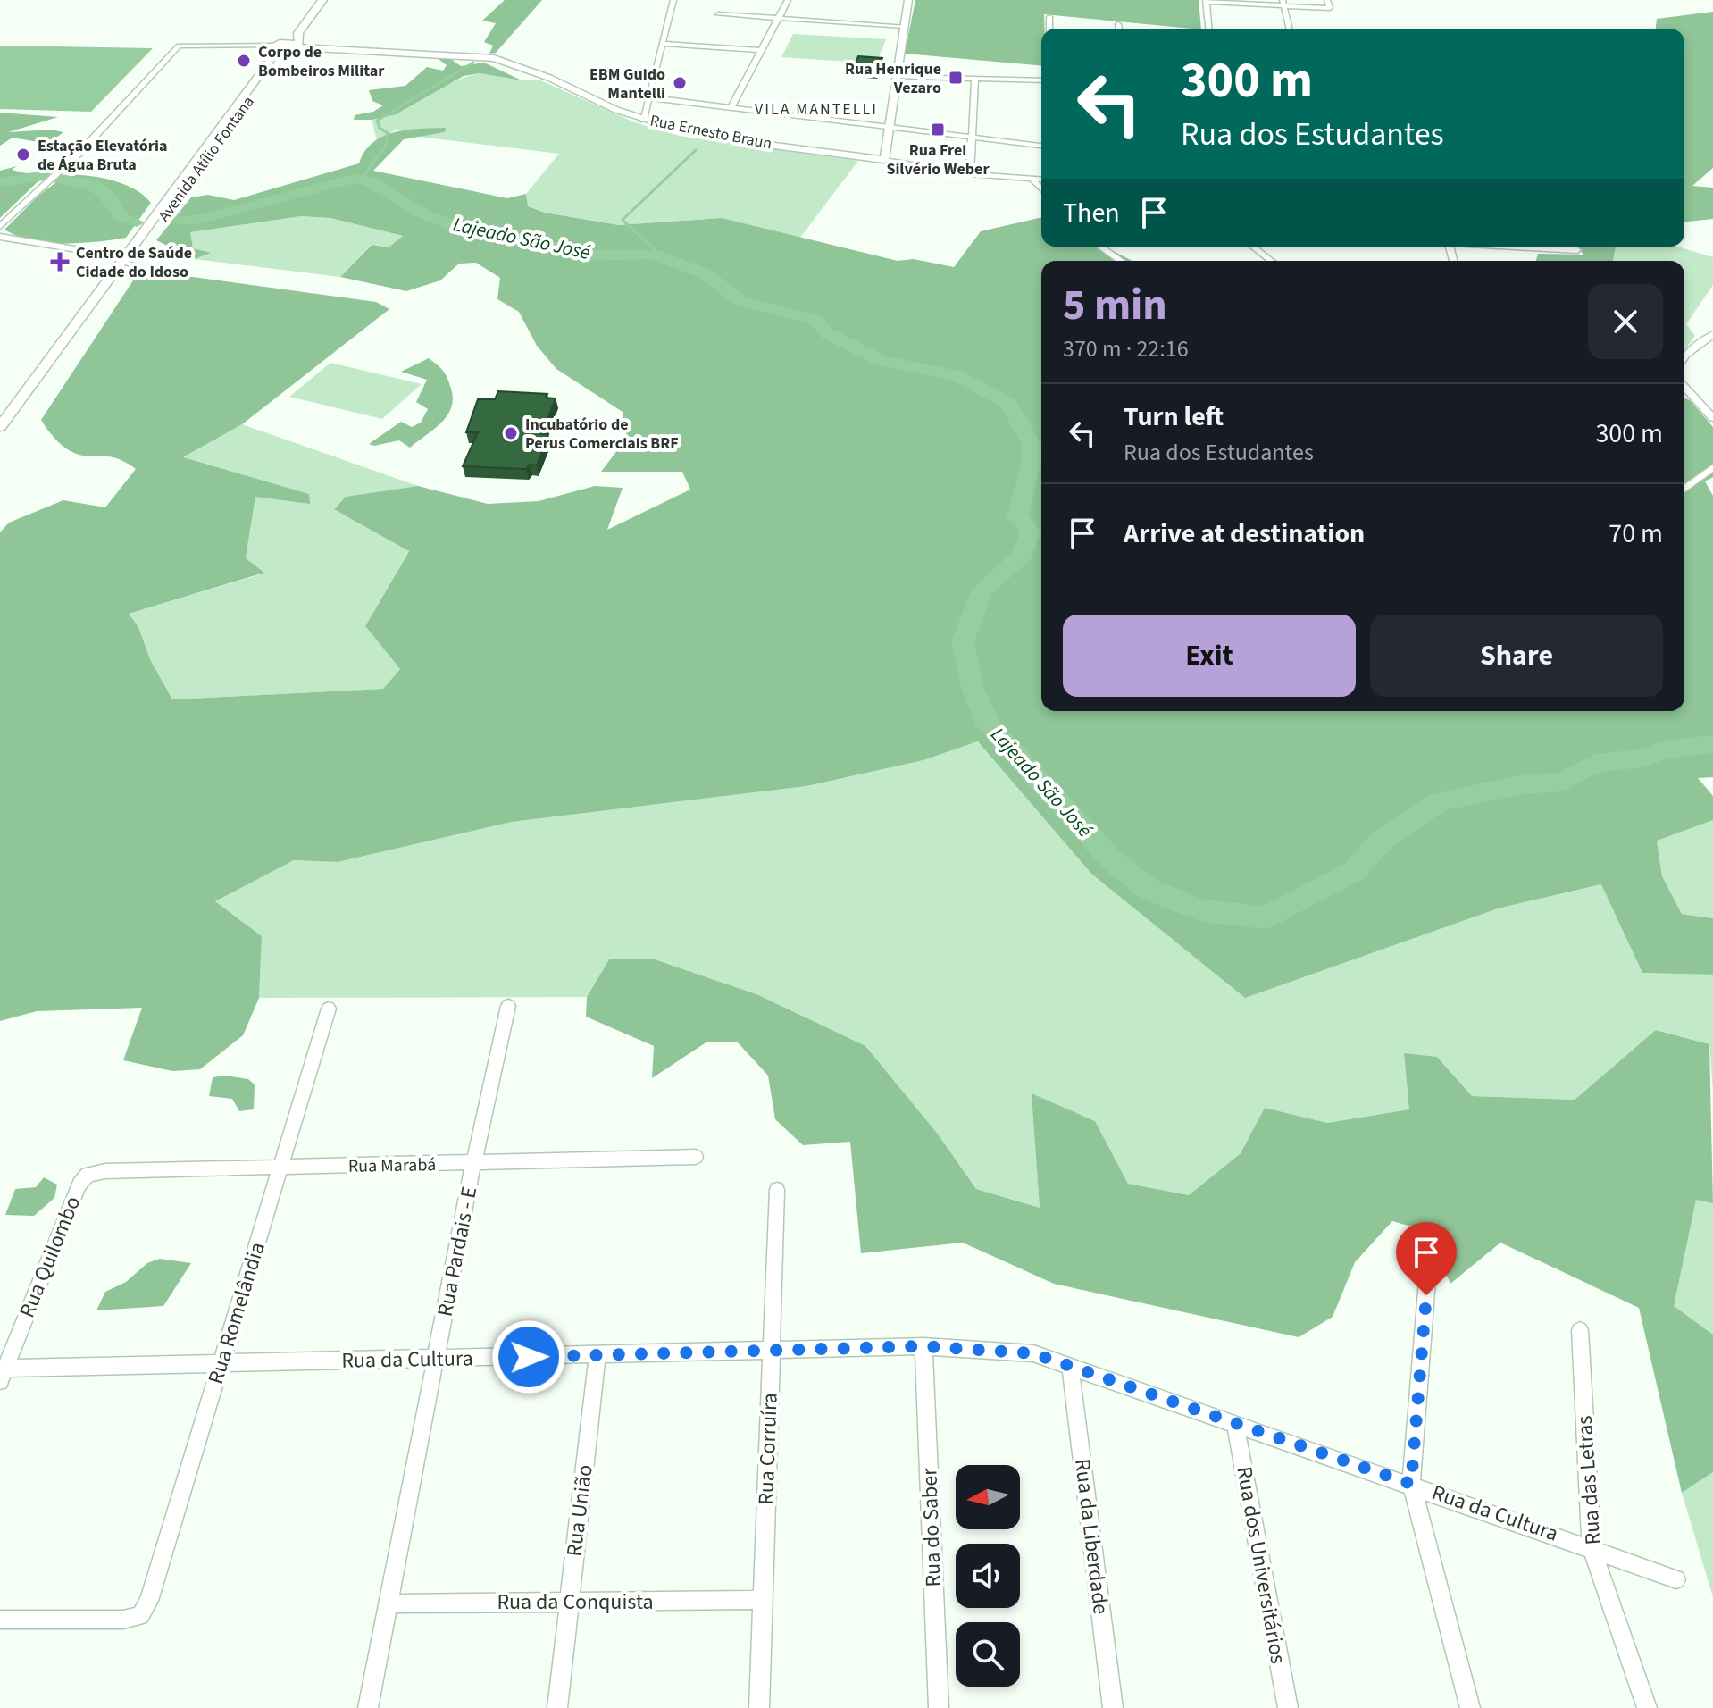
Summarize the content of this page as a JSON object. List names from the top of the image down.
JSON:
{
  "streets": {
    "main road": ["Avenida Atílio Fontana"],
    "street": [
      "Rua Ernesto Braun",
      "Rua Marabá",
      "Rua Pardais - E",
      "Rua Quilombo",
      "Rua Romelândia",
      "Rua da Cultura",
      "Rua Corruíra",
      "Rua das Letras",
      "Rua União",
      "Rua do Saber",
      "Rua da Liberdade",
      "Rua dos Universitários",
      "Rua da Conquista"
    ]
  },
  "crossings": [
    ["Rua Marabá", "Rua Pardais - E"],
    ["Rua Marabá", "Rua Quilombo"],
    ["Rua Marabá", "Rua Romelândia"],
    ["Rua Pardais - E", "Rua da Cultura"],
    ["Rua Pardais - E", "Rua da Conquista"],
    ["Rua Quilombo", "Rua da Cultura"],
    ["Rua Romelândia", "Rua da Cultura"],
    ["Rua da Cultura", "Rua Corruíra"],
    ["Rua da Cultura", "Rua das Letras"],
    ["Rua da Cultura", "Rua União"],
    ["Rua da Cultura", "Rua do Saber"],
    ["Rua da Cultura", "Rua da Liberdade"],
    ["Rua da Cultura", "Rua dos Universitários"],
    ["Rua Corruíra", "Rua da Conquista"],
    ["Rua União", "Rua da Conquista"]
  ],
  "districts": ["VILA MANTELLI"],
  "water": ["Lajeado São José"],
  "places": {
    "other": [
      "Corpo de Bombeiros Militar",
      "EBM Guido Mantelli",
      "Estação Elevatória de Água Bruta",
      "Incubatório de Perus Comerciais BRF"
    ],
    "transit": ["Rua Henrique Vezaro", "Rua Frei Silvério Weber"],
    "health": ["Centro de Saúde Cidade do Idoso"]
  },
  "north": "left",
  "page": {
    "turn": ["300 m", "Rua dos Estudantes"],
    "then": "Then",
    "heading": ["5 min", "370 m · 22:16"],
    "list": [
      {
        "name": "Turn left",
        "note": "Rua dos Estudantes",
        "value": "300 m"
      },
      {
        "name": "Arrive at destination",
        "value": "70 m"
      }
    ],
    "buttons": ["Exit", "Share"]
  }
}
